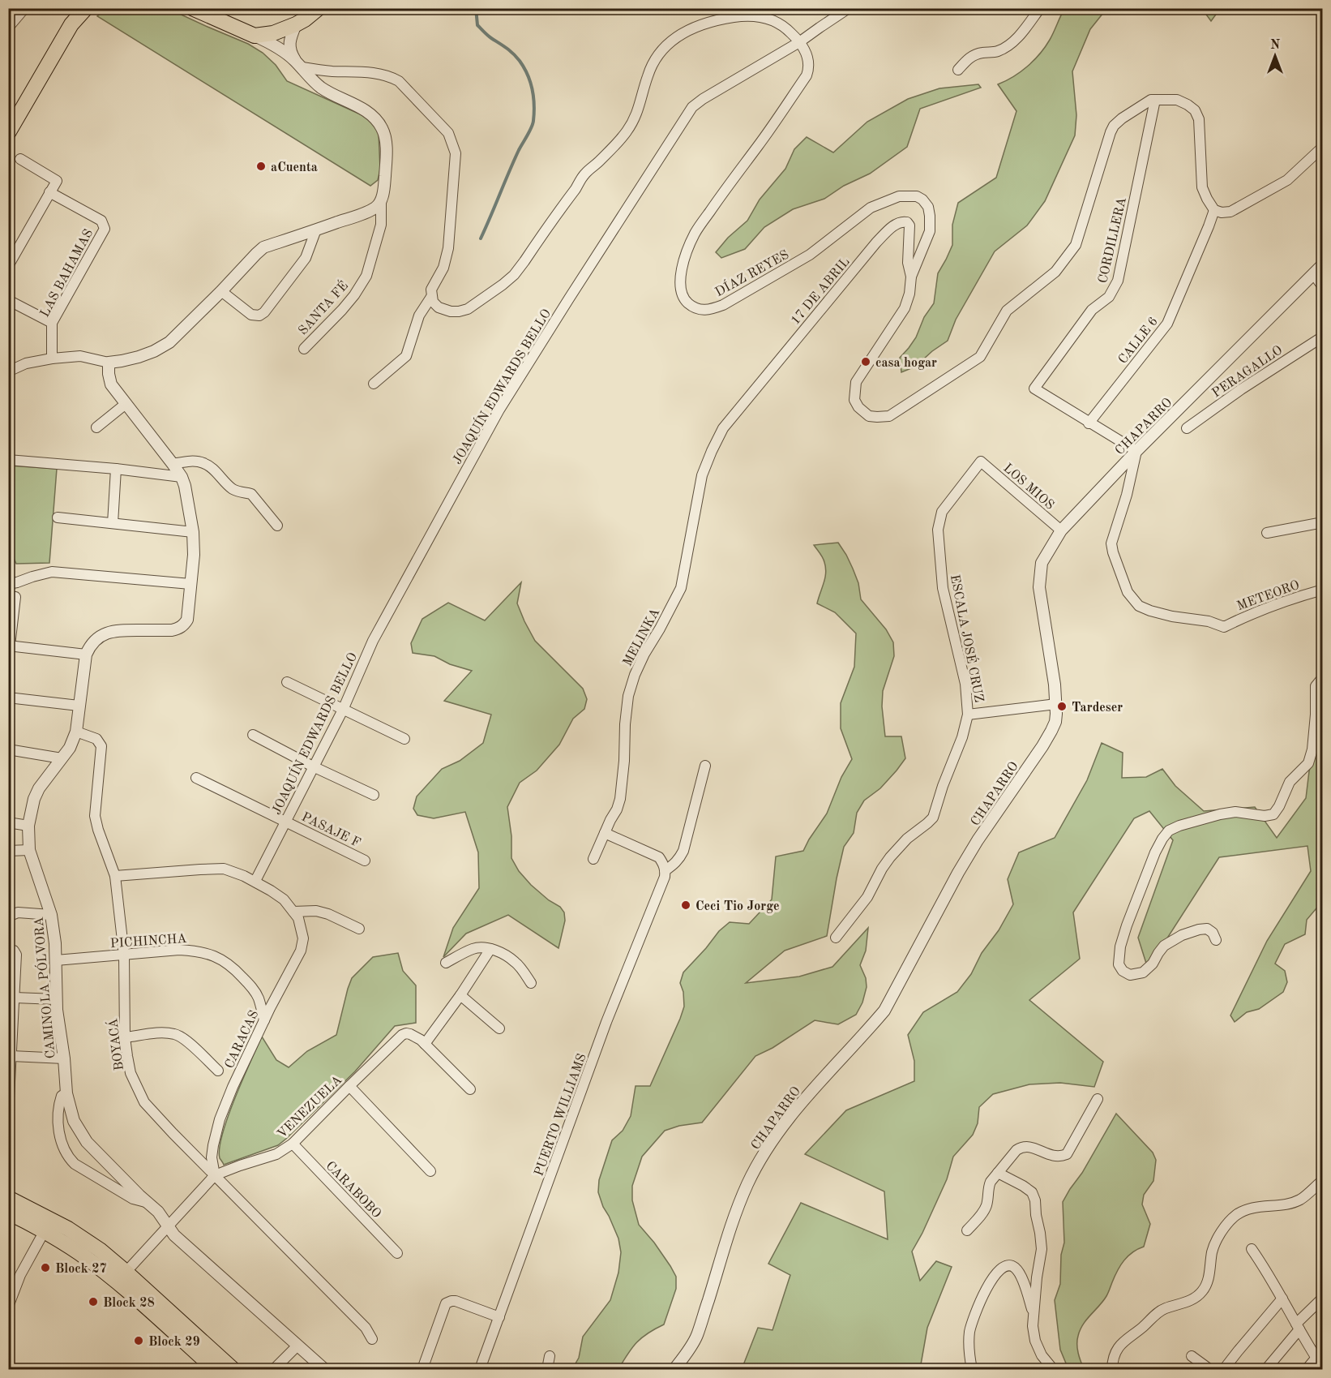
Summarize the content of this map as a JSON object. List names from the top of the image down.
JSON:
{
  "streets": {
    "street": [
      "CORDILLERA",
      "LAS BAHAMAS",
      "DÍAZ REYES",
      "17 DE ABRIL",
      "SANTA FÉ",
      "CALLE 6",
      "PERAGALLO",
      "JOAQUÍN EDWARDS BELLO",
      "CHAPARRO",
      "LOS MIOS",
      "METEORO",
      "MELINKA",
      "ESCALA JOSÉ CRUZ",
      "PASAJE F",
      "PICHINCHA",
      "CAMINO LA PÓLVORA",
      "CARACAS",
      "BOYACÁ",
      "VENEZUELA",
      "PUERTO WILLIAMS",
      "CARABOBO"
    ]
  },
  "crossings": [
    ["CORDILLERA", "DÍAZ REYES"],
    ["CORDILLERA", "CALLE 6"],
    ["DÍAZ REYES", "17 DE ABRIL"],
    ["DÍAZ REYES", "CALLE 6"],
    ["DÍAZ REYES", "JOAQUÍN EDWARDS BELLO"],
    ["17 DE ABRIL", "MELINKA"],
    ["JOAQUÍN EDWARDS BELLO", "PASAJE F"],
    ["CHAPARRO", "LOS MIOS"],
    ["CHAPARRO", "METEORO"],
    ["LOS MIOS", "ESCALA JOSÉ CRUZ"],
    ["PICHINCHA", "CAMINO LA PÓLVORA"],
    ["PICHINCHA", "CARACAS"],
    ["PICHINCHA", "BOYACÁ"],
    ["CAMINO LA PÓLVORA", "BOYACÁ"],
    ["CAMINO LA PÓLVORA", "VENEZUELA"],
    ["CARACAS", "BOYACÁ"],
    ["CARACAS", "VENEZUELA"],
    ["BOYACÁ", "VENEZUELA"],
    ["VENEZUELA", "CARABOBO"]
  ],
  "places": [
    "aCuenta",
    "casa hogar",
    "Tardeser",
    "Ceci Tio Jorge",
    "Block 27",
    "Block 28",
    "Block 29"
  ],
  "north": "top"
}
